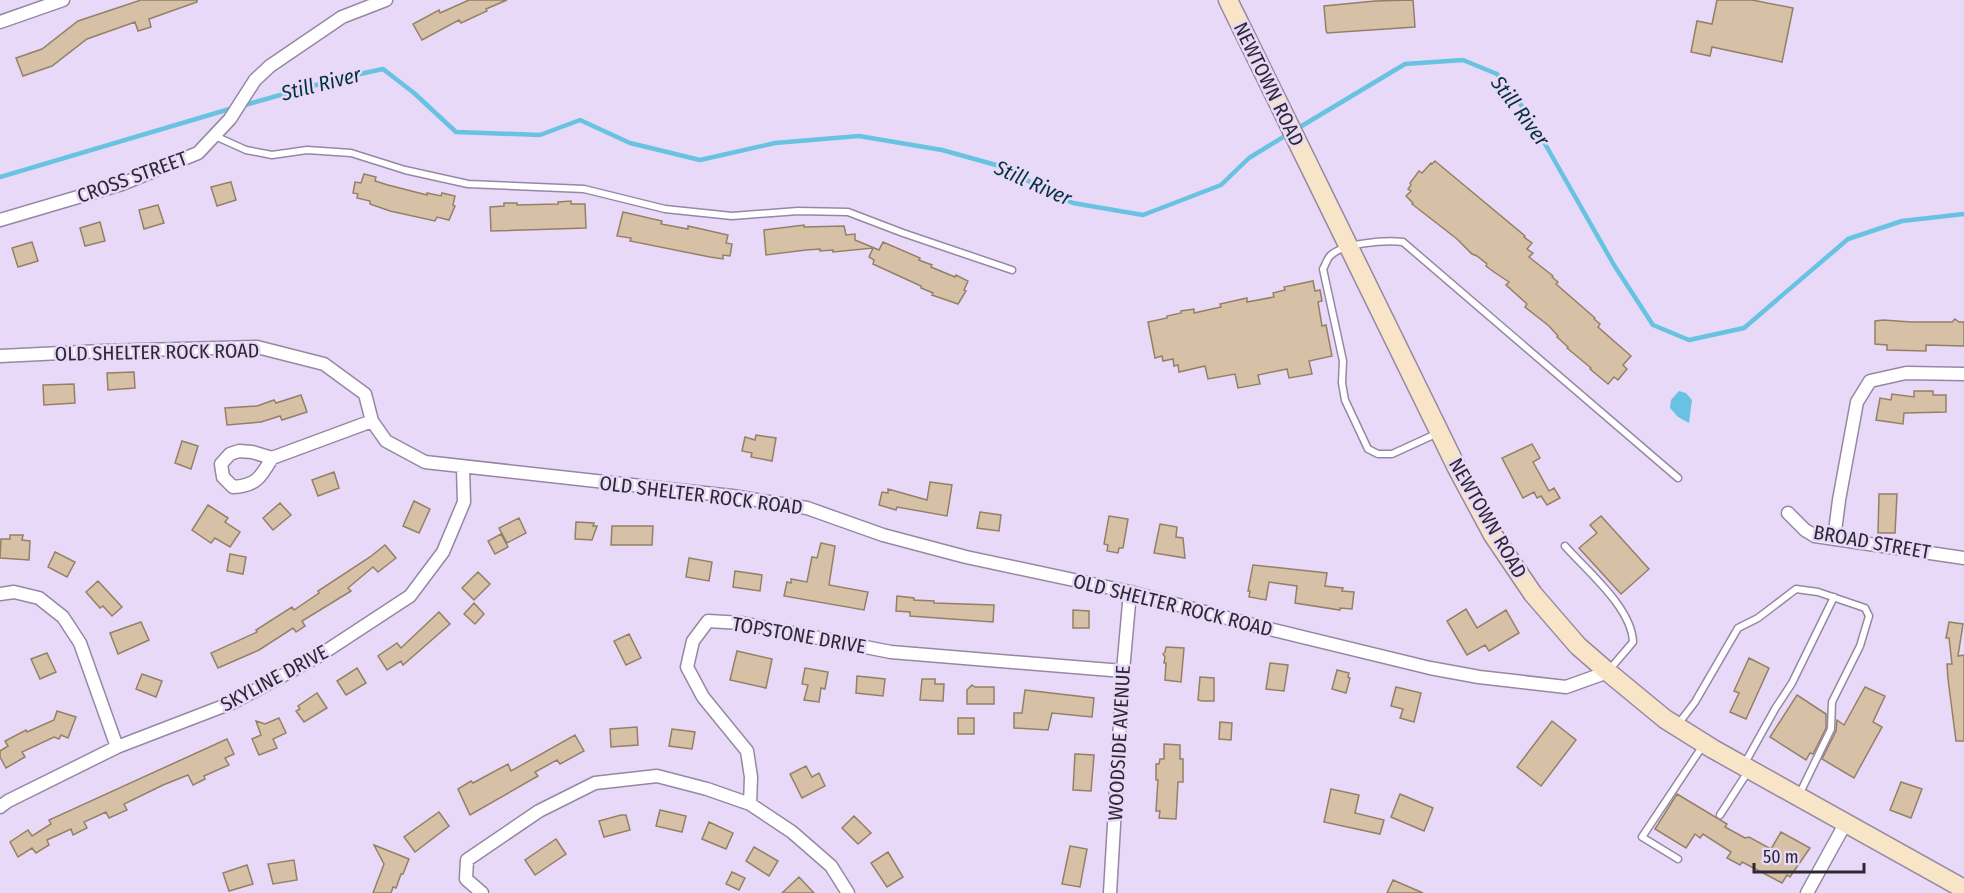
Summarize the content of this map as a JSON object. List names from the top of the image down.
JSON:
{
  "streets": {
    "main road": ["NEWTOWN ROAD"],
    "street": [
      "CROSS STREET",
      "OLD SHELTER ROCK ROAD",
      "BROAD STREET",
      "TOPSTONE DRIVE",
      "SKYLINE DRIVE",
      "WOODSIDE AVENUE"
    ]
  },
  "crossings": [
    ["NEWTOWN ROAD", "OLD SHELTER ROCK ROAD"],
    ["OLD SHELTER ROCK ROAD", "SKYLINE DRIVE"],
    ["OLD SHELTER ROCK ROAD", "WOODSIDE AVENUE"],
    ["TOPSTONE DRIVE", "WOODSIDE AVENUE"]
  ],
  "water": ["Still River"],
  "scale_bar": "50 m"
}
